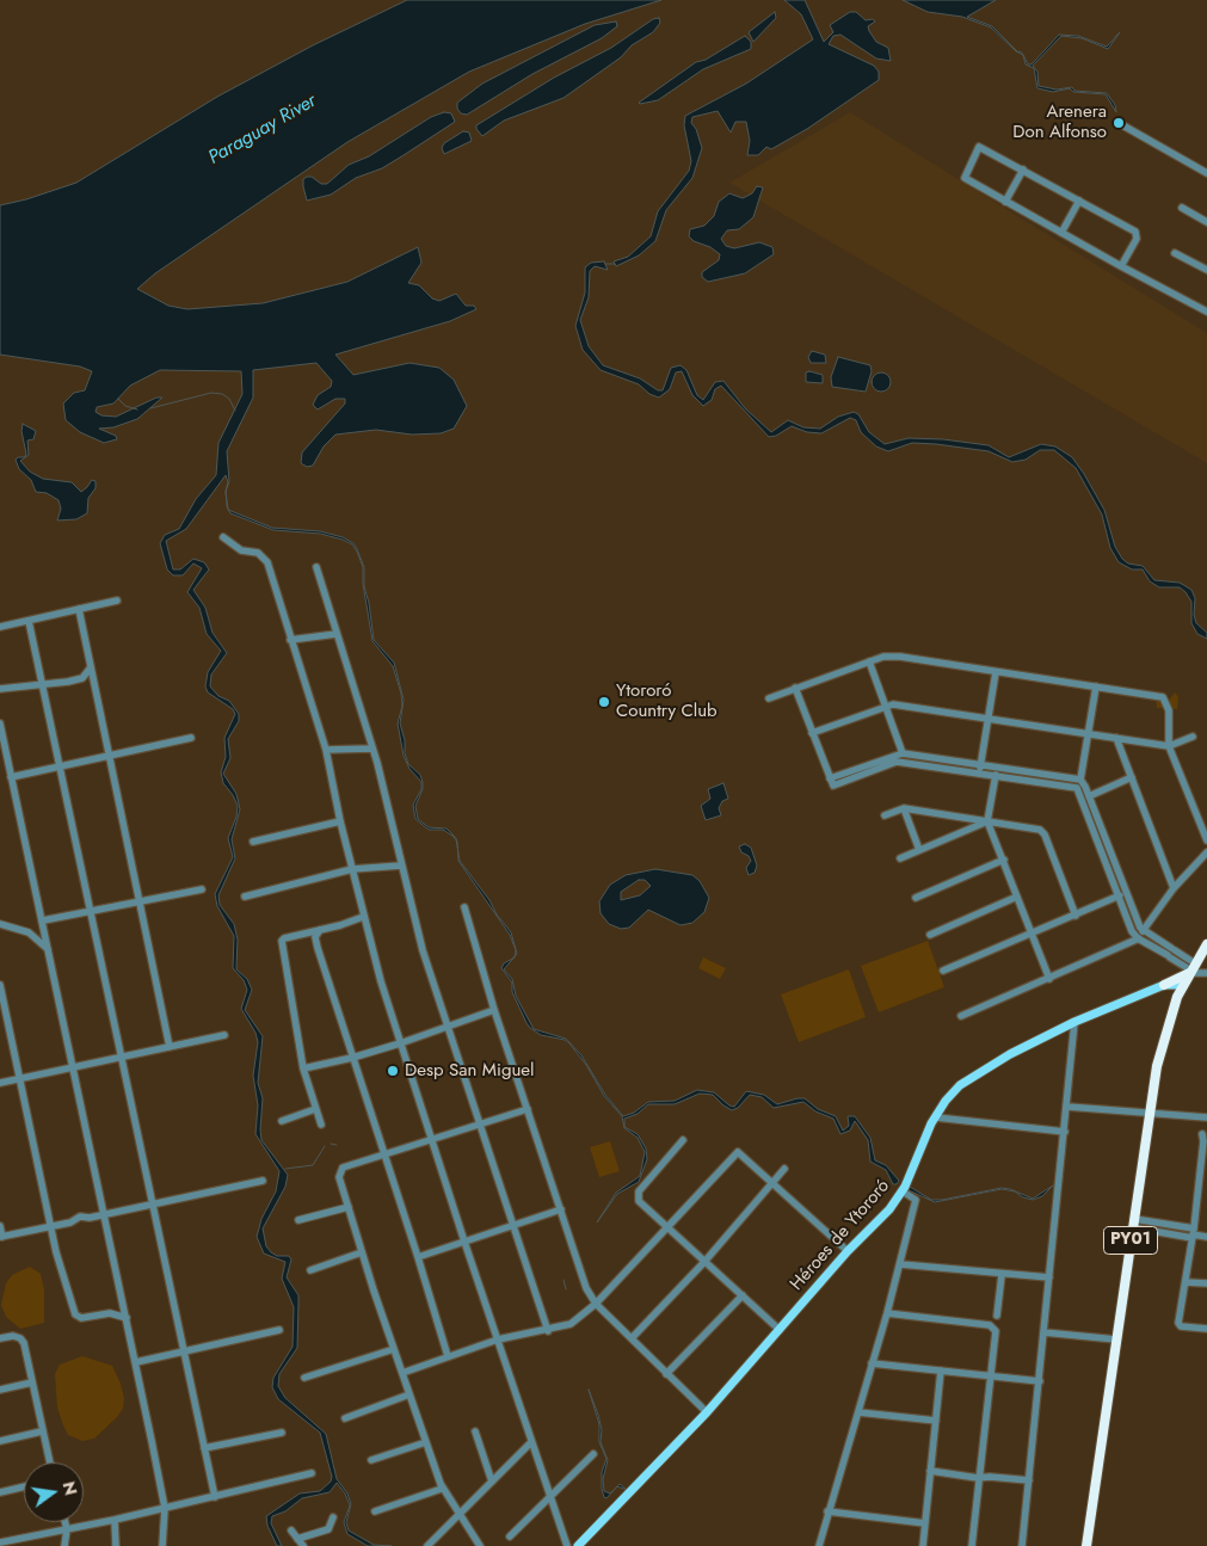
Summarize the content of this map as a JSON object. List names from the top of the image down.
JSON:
{
  "streets": {
    "highway": ["PY01"],
    "main road": ["Héroes de Ytororó"]
  },
  "crossings": [
    ["Héroes de Ytororó", "PY01"]
  ],
  "water": ["Paraguay River"],
  "places": ["Arenera Don Alfonso", "Ytororó Country Club", "Desp San Miguel"],
  "north": "right"
}
